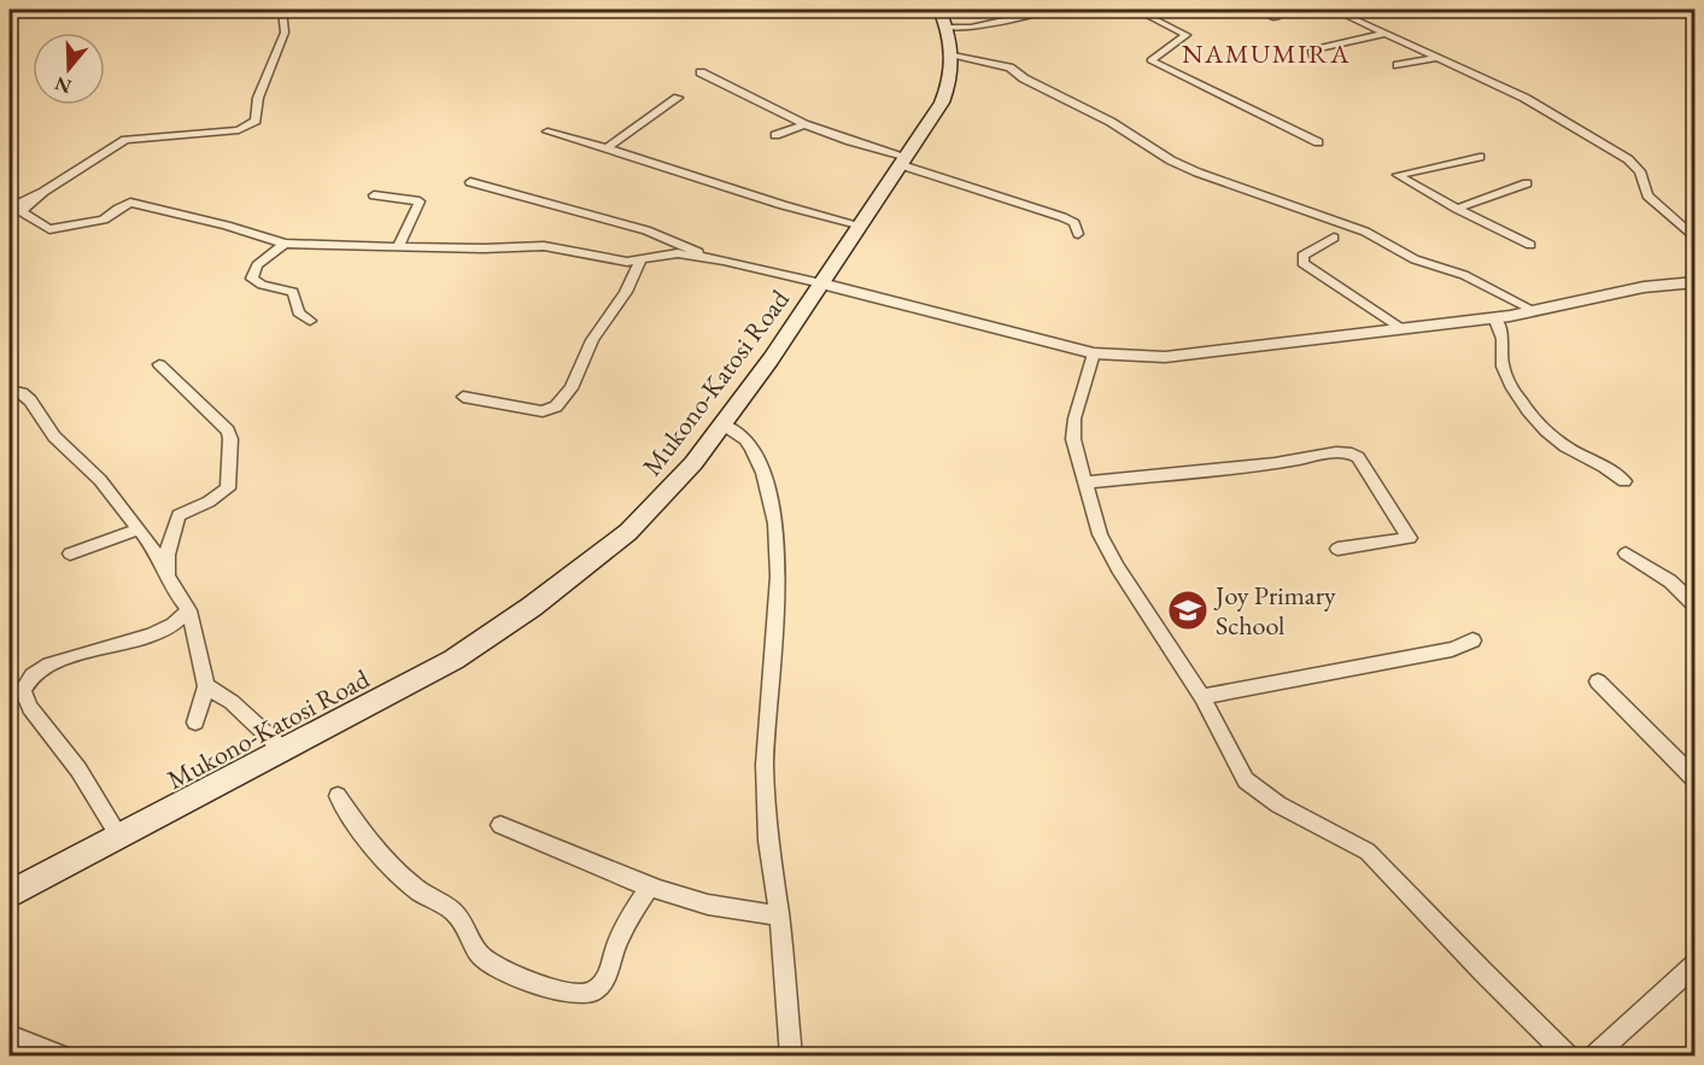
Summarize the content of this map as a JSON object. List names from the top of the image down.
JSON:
{
  "streets": {
    "main road": ["Mukono-Katosi Road"]
  },
  "districts": ["NAMUMIRA"],
  "places": {
    "school or university": ["Joy Primary School"]
  },
  "north": "bottom"
}
